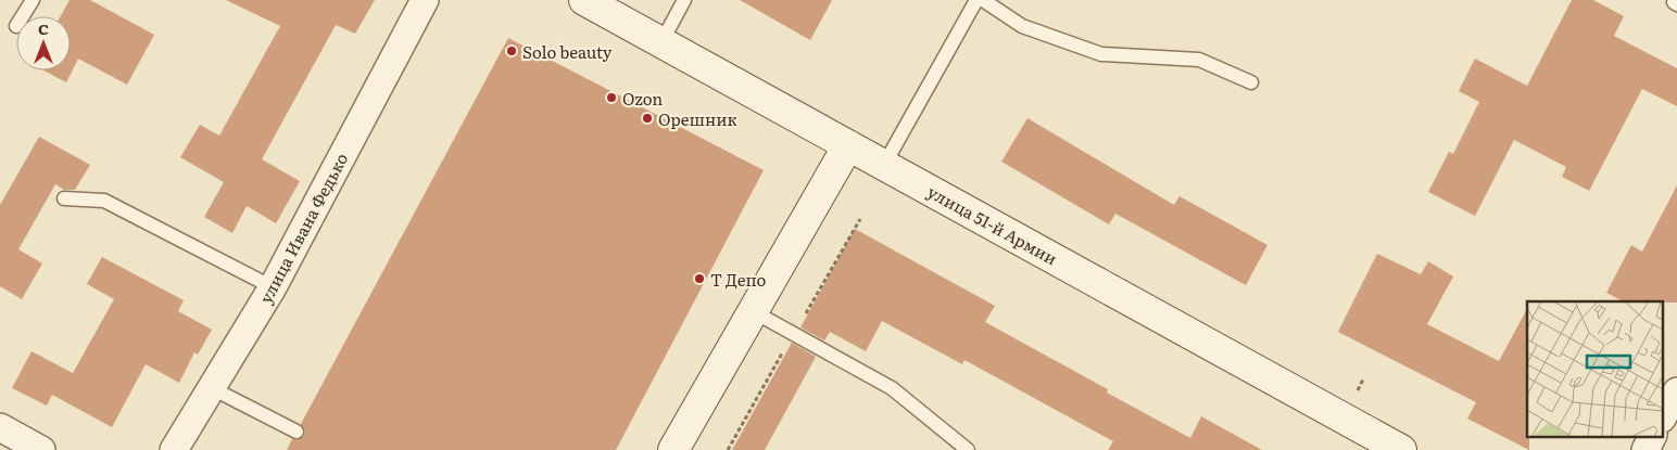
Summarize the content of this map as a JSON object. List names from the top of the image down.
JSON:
{
  "streets": {
    "main road": ["улица 51-й Армии"],
    "street": ["улица Ивана Федько"]
  },
  "places": [
    "Solo beauty",
    "Ozon",
    "Орешник",
    "Т Депо"
  ],
  "north": "top"
}
